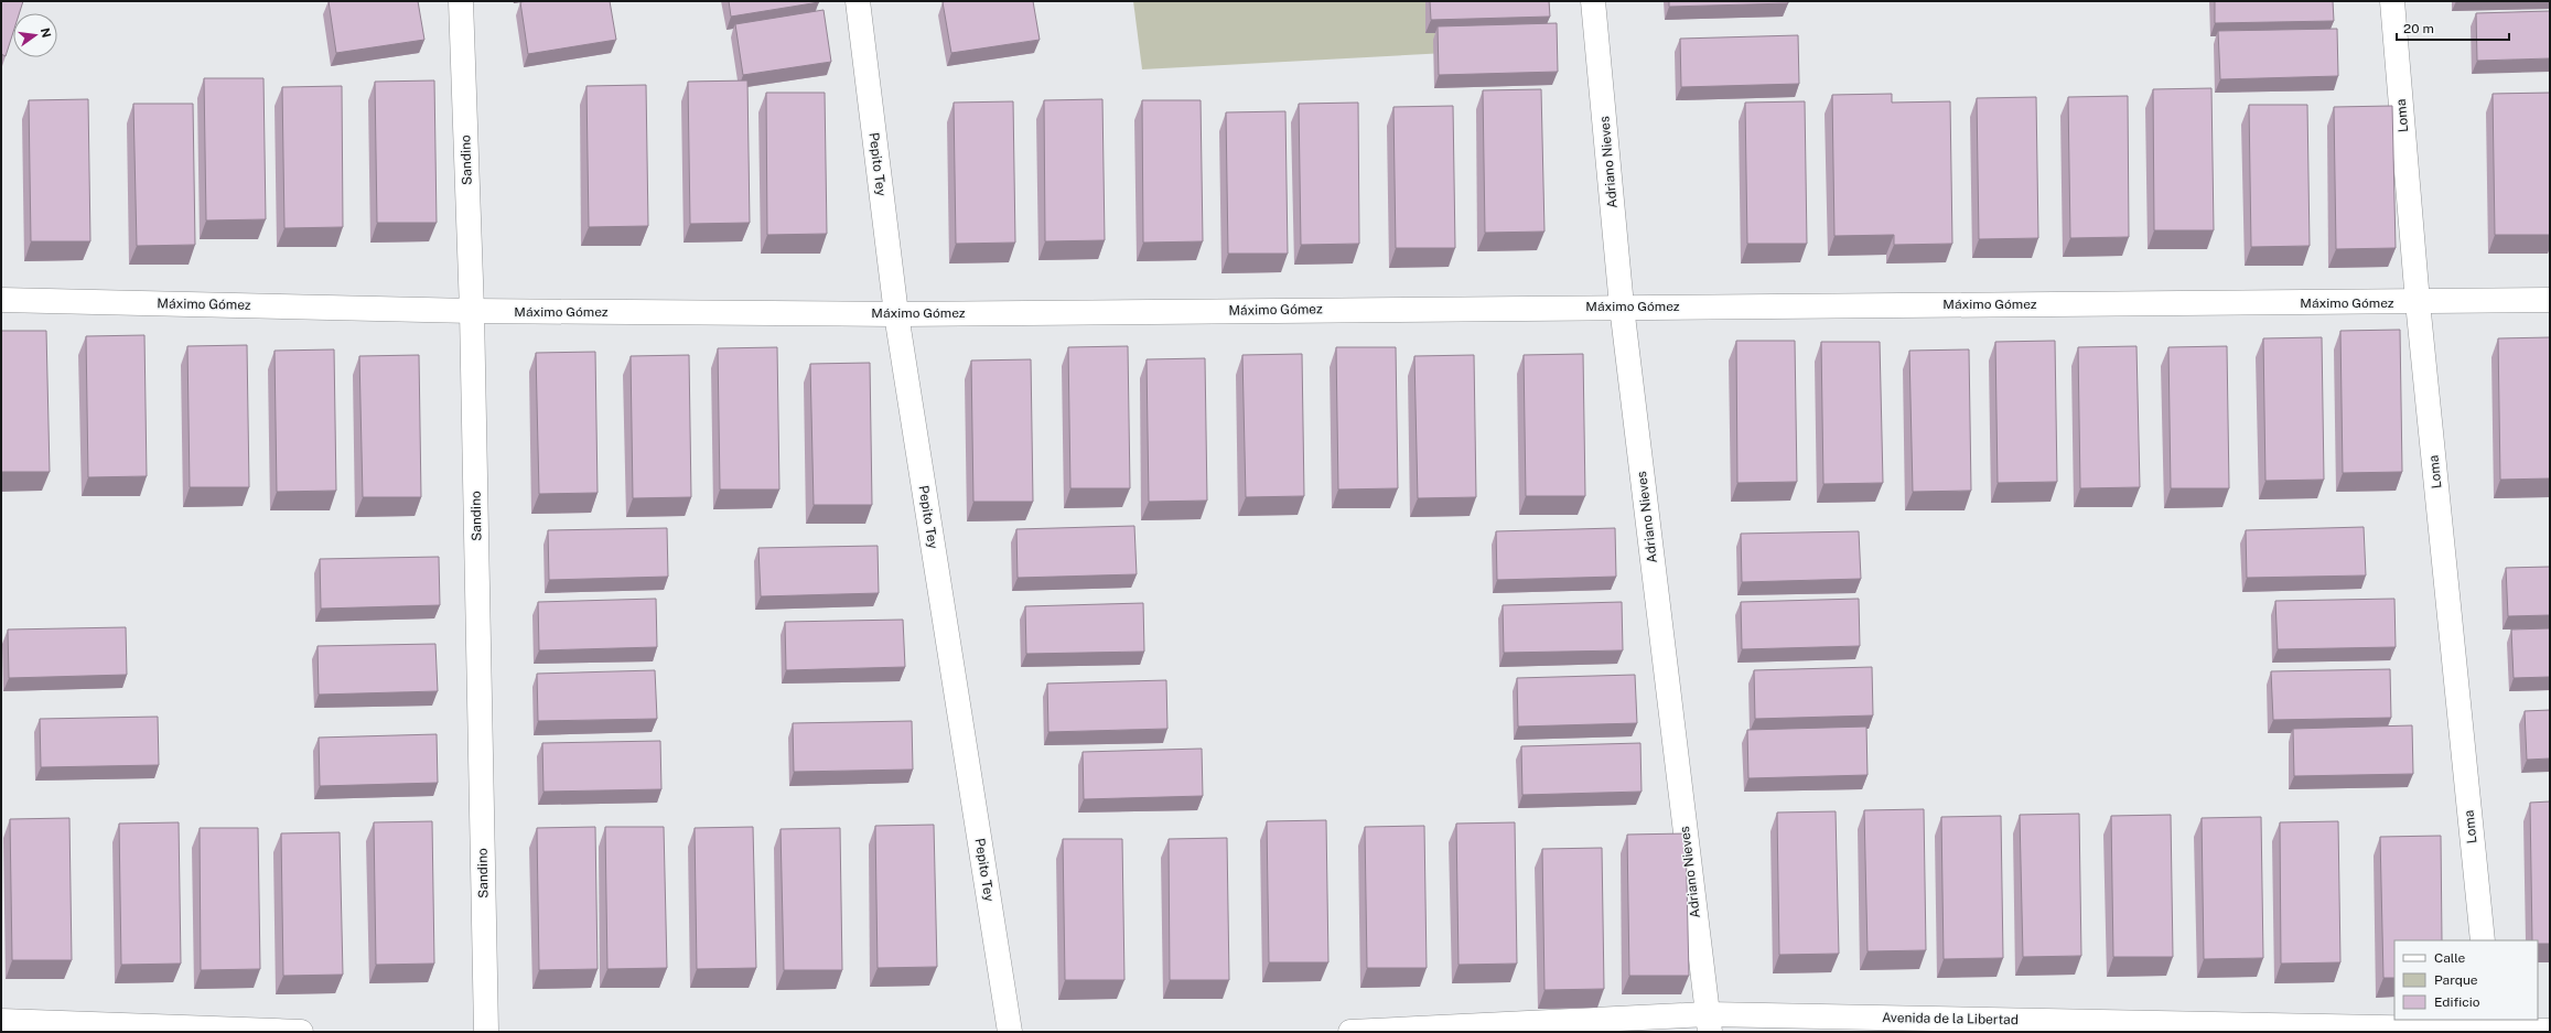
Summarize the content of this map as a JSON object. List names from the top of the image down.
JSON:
{
  "streets": {
    "street": [
      "Loma",
      "Sandino",
      "Adriano Nieves",
      "Pepito Tey",
      "Máximo Gómez",
      "Avenida de la Libertad"
    ]
  },
  "crossings": [
    ["Loma", "Máximo Gómez"],
    ["Sandino", "Máximo Gómez"],
    ["Adriano Nieves", "Máximo Gómez"],
    ["Adriano Nieves", "Avenida de la Libertad"],
    ["Pepito Tey", "Máximo Gómez"]
  ],
  "legend": ["Calle", "Parque", "Edificio"],
  "scale_bar": "20 m",
  "north": "right"
}
